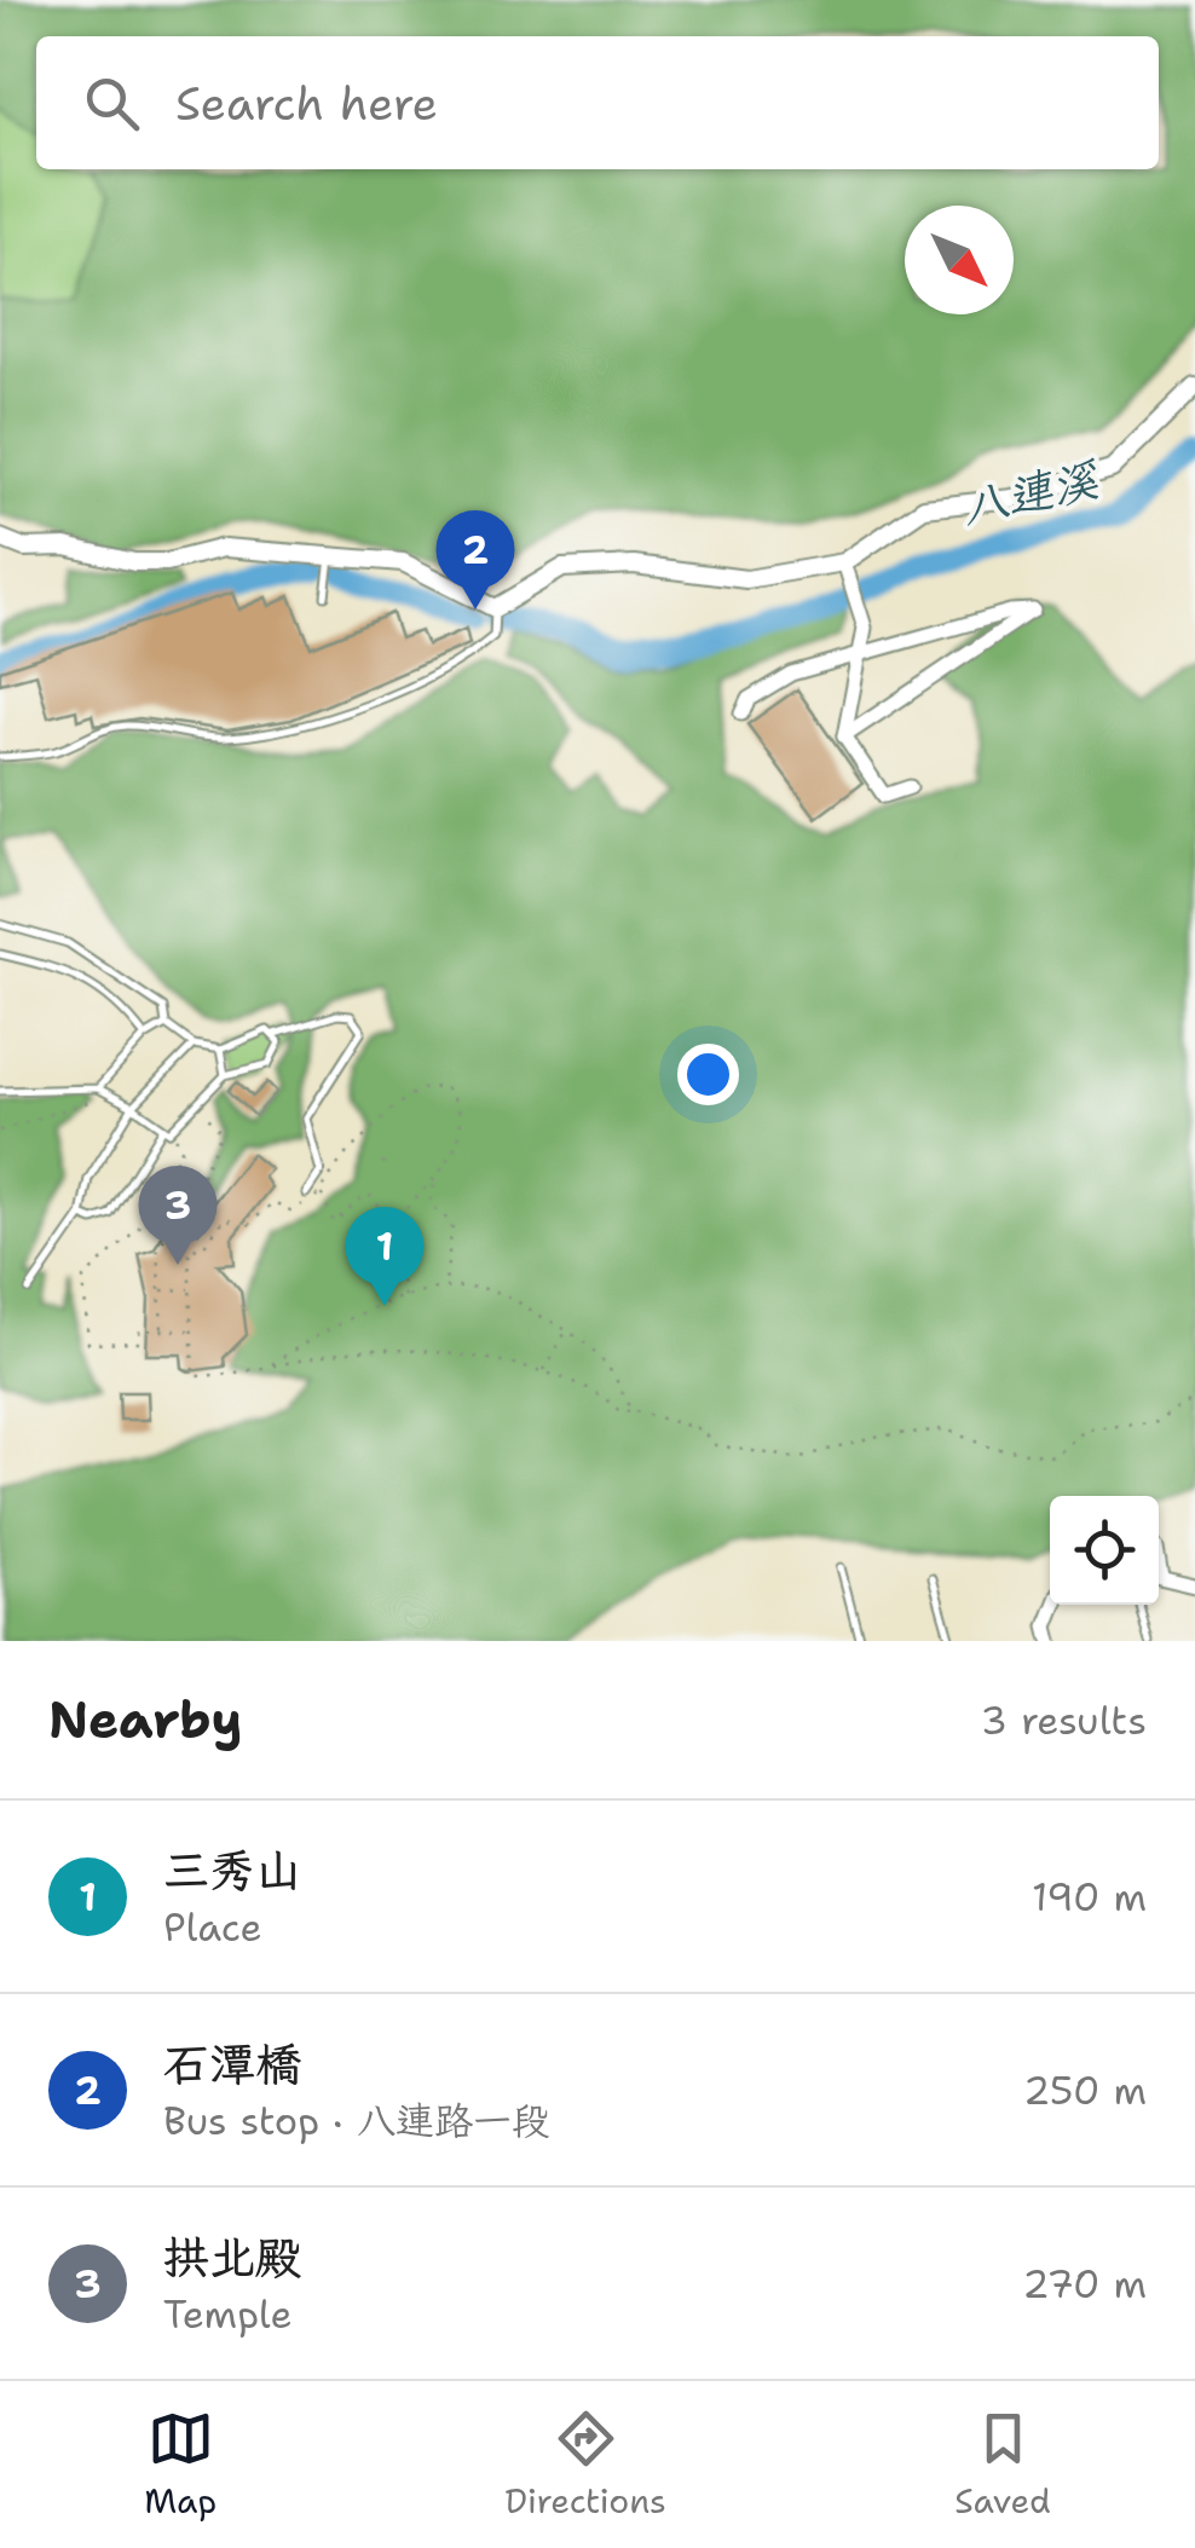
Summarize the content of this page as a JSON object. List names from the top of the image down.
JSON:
{
  "water": ["八連溪"],
  "north": "bottom right",
  "page": {
    "search": "Search here",
    "pins": ["2", "3", "1"],
    "heading": ["Nearby", "3 results"],
    "list": [
      {
        "mark": "1",
        "name": "三秀山",
        "note": "Place",
        "value": "190 m"
      },
      {
        "mark": "2",
        "name": "石潭橋",
        "note": "Bus stop · 八連路一段",
        "value": "250 m"
      },
      {
        "mark": "3",
        "name": "拱北殿",
        "note": "Temple",
        "value": "270 m"
      }
    ],
    "nav": ["Map", "Directions", "Saved"]
  }
}
